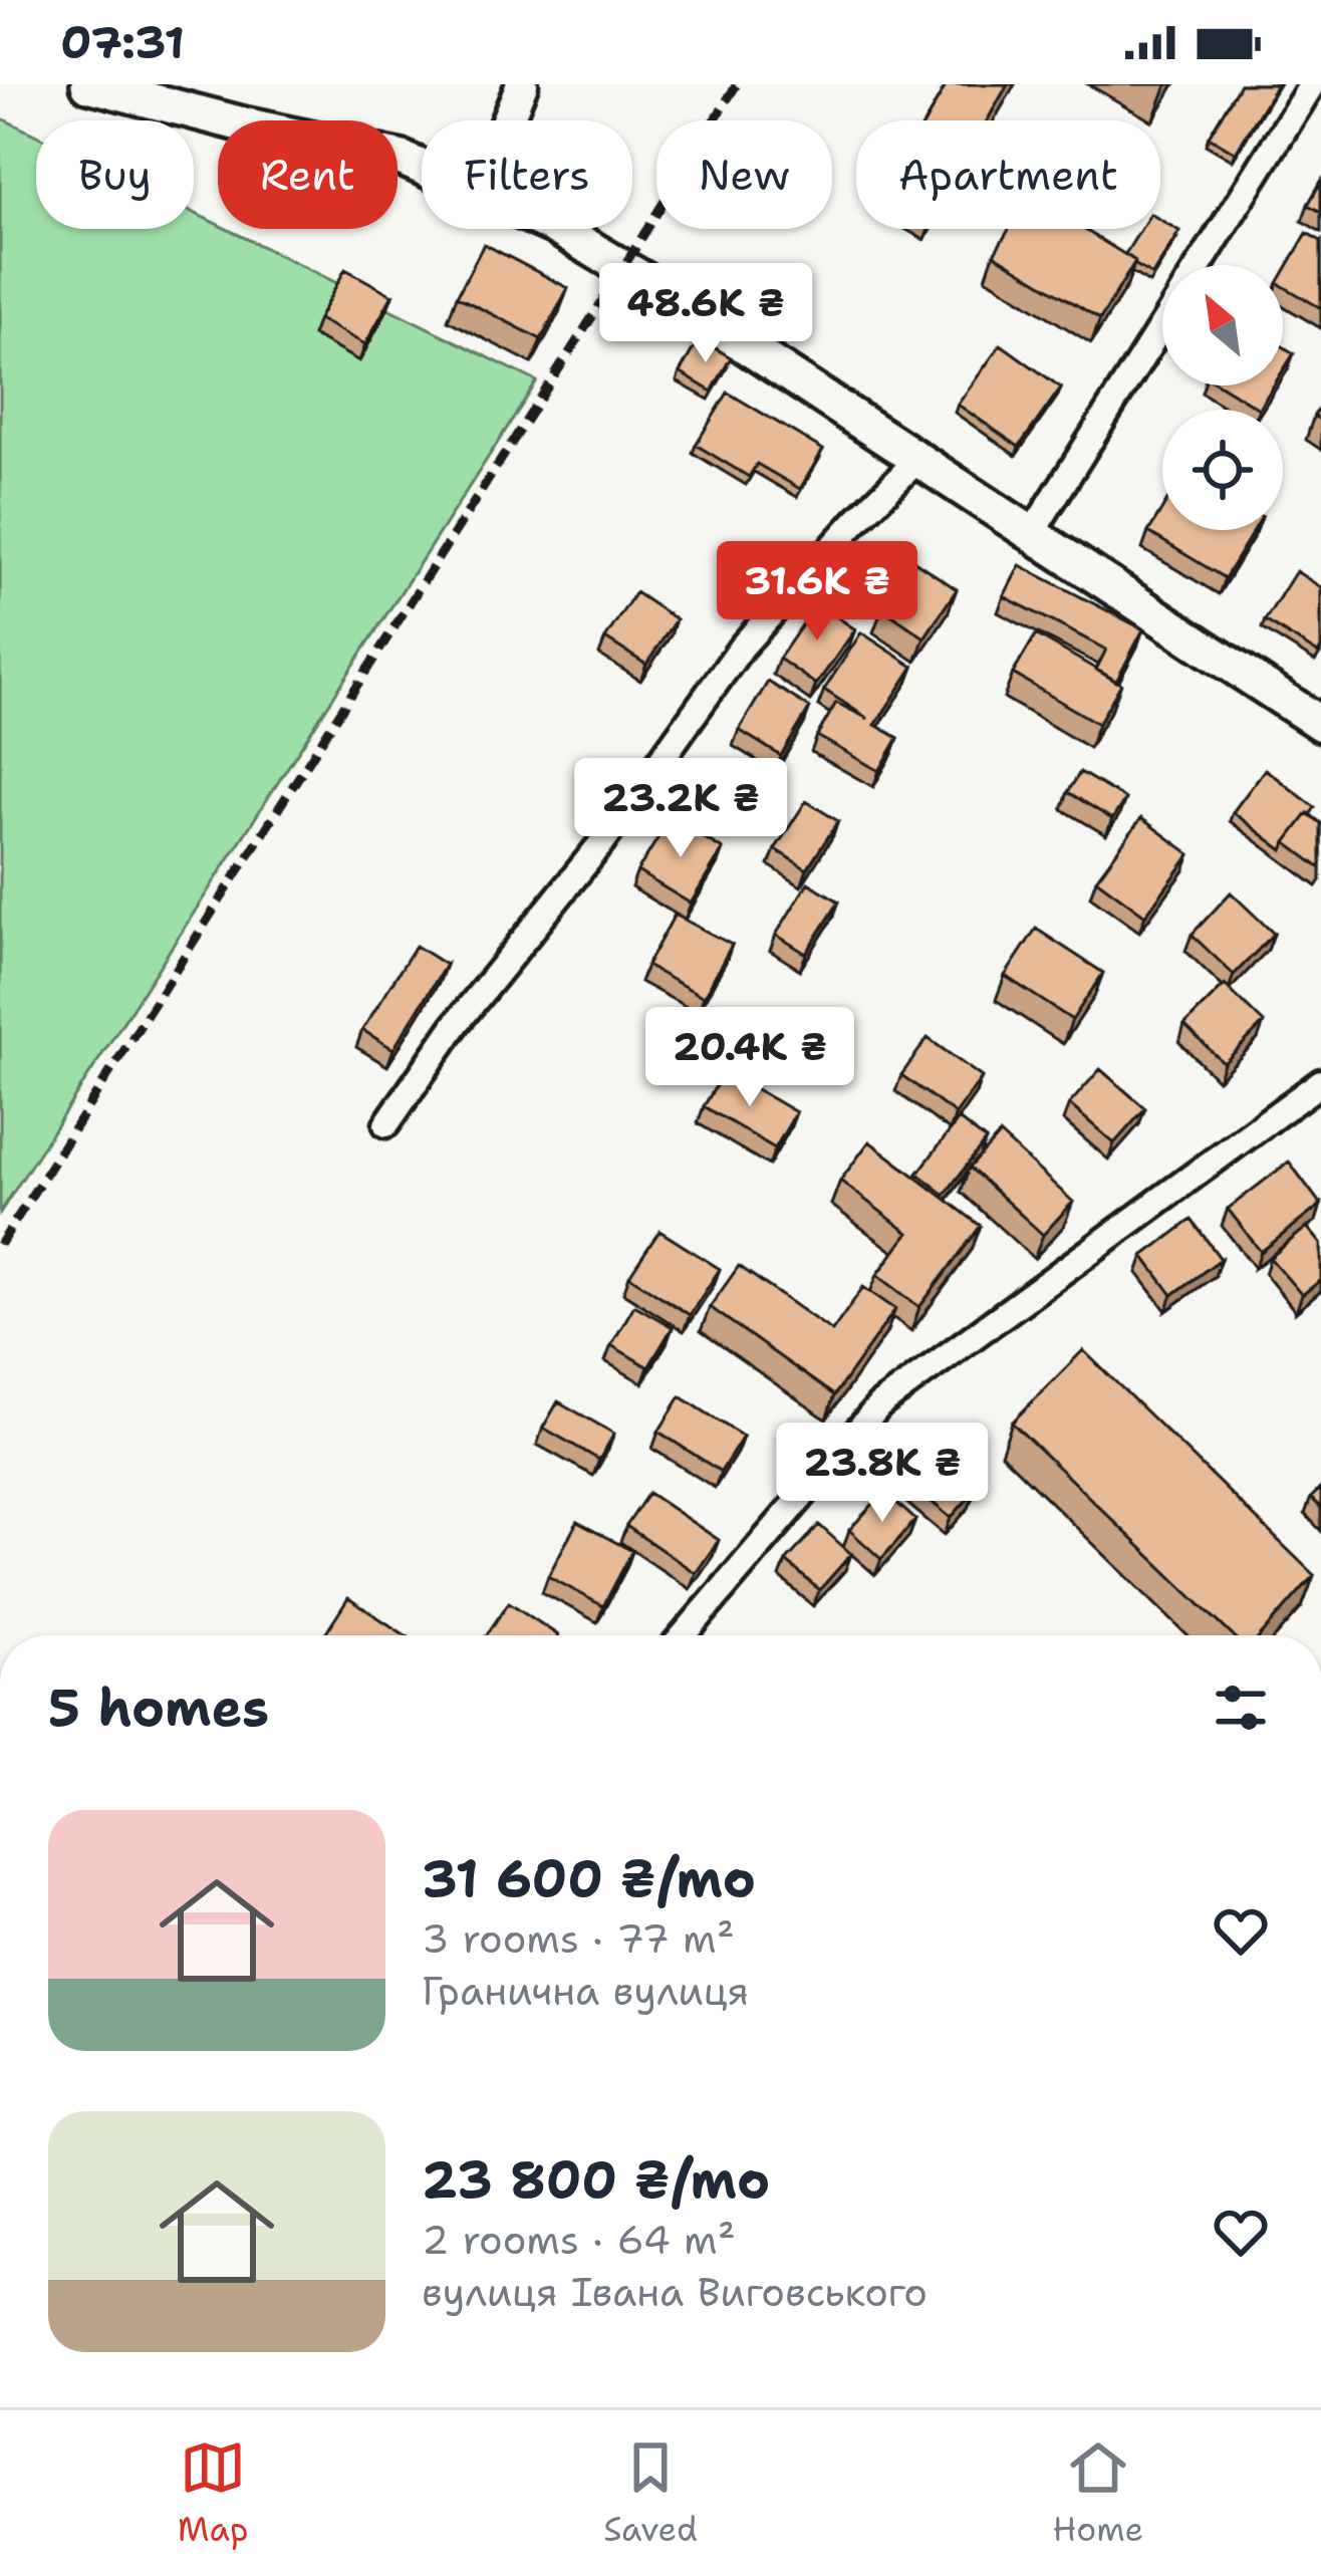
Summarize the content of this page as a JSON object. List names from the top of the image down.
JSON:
{
  "north": "top left",
  "page": {
    "status": "07:31",
    "chip": [
      "Buy",
      "Rent",
      "Filters",
      "New",
      "Apartment"
    ],
    "price": [
      "48.6K ₴",
      "31.6K ₴",
      "23.2K ₴",
      "20.4K ₴",
      "23.8K ₴"
    ],
    "heading": "5 homes",
    "list": [
      {
        "name": "31 600 ₴/mo",
        "note": "3 rooms · 77 m² · Гранична вулиця"
      },
      {
        "name": "23 800 ₴/mo",
        "note": "2 rooms · 64 m² · вулиця Івана Виговського"
      }
    ],
    "tabs": ["Map", "Saved", "Home"]
  }
}
